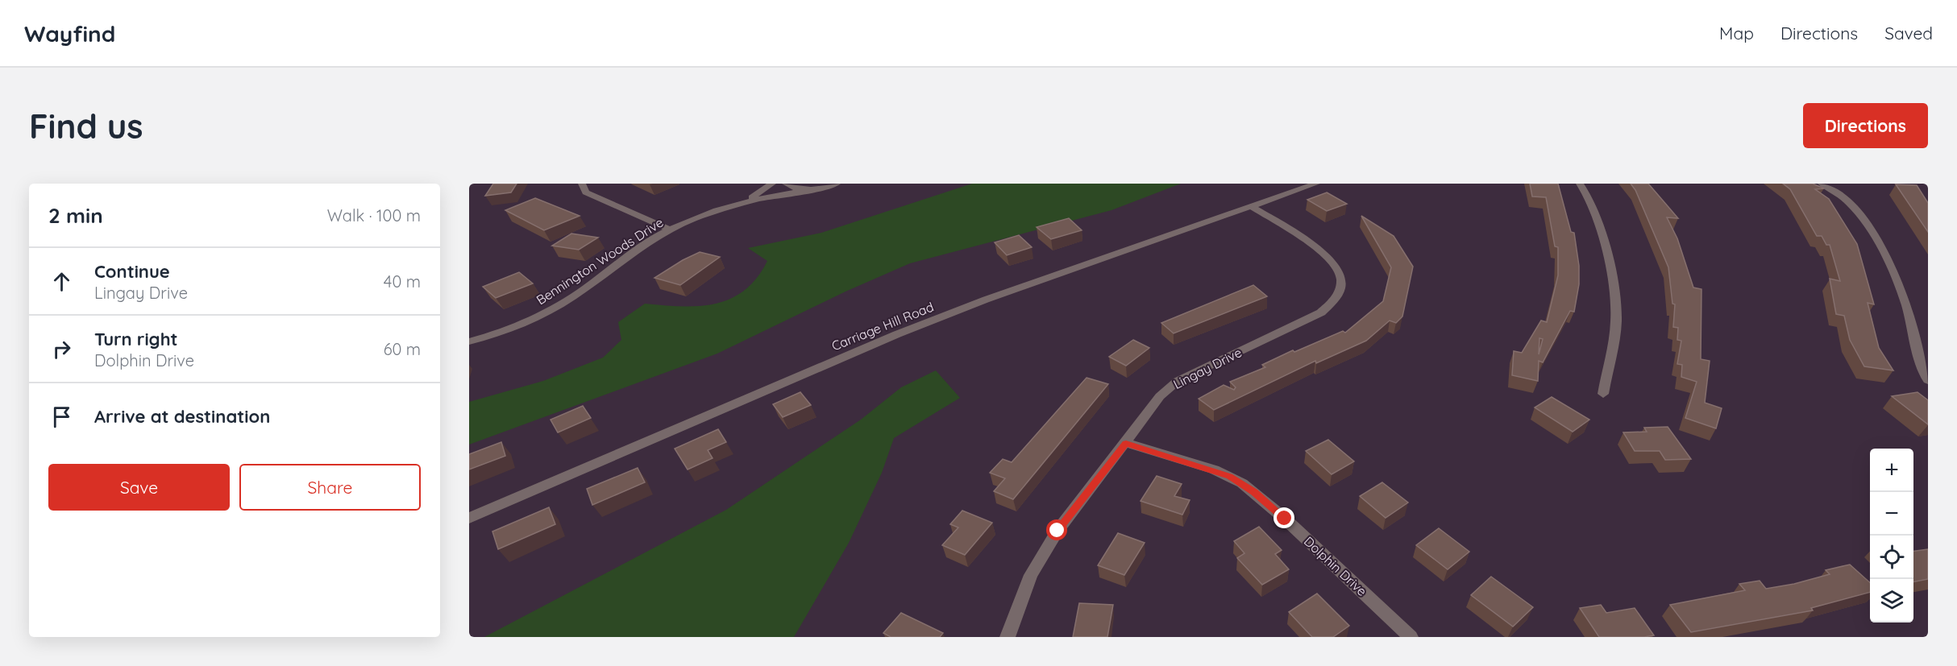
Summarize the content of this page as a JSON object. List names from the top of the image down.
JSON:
{
  "streets": {
    "street": [
      "Bennington Woods Drive",
      "Carriage Hill Road",
      "Lingay Drive",
      "Dolphin Drive"
    ]
  },
  "crossings": [
    ["Carriage Hill Road", "Lingay Drive"],
    ["Lingay Drive", "Dolphin Drive"]
  ],
  "page": {
    "header": "Wayfind",
    "nav": ["Map", "Directions", "Saved"],
    "buttons": [
      "Directions",
      ["Save", "Share"]
    ],
    "title": "Find us",
    "heading": ["2 min", "Walk · 100 m"],
    "list": [
      ["Continue", "Lingay Drive", "40 m"],
      ["Turn right", "Dolphin Drive", "60 m"],
      "Arrive at destination"
    ],
    "map_buttons": ["+", "−"]
  }
}
